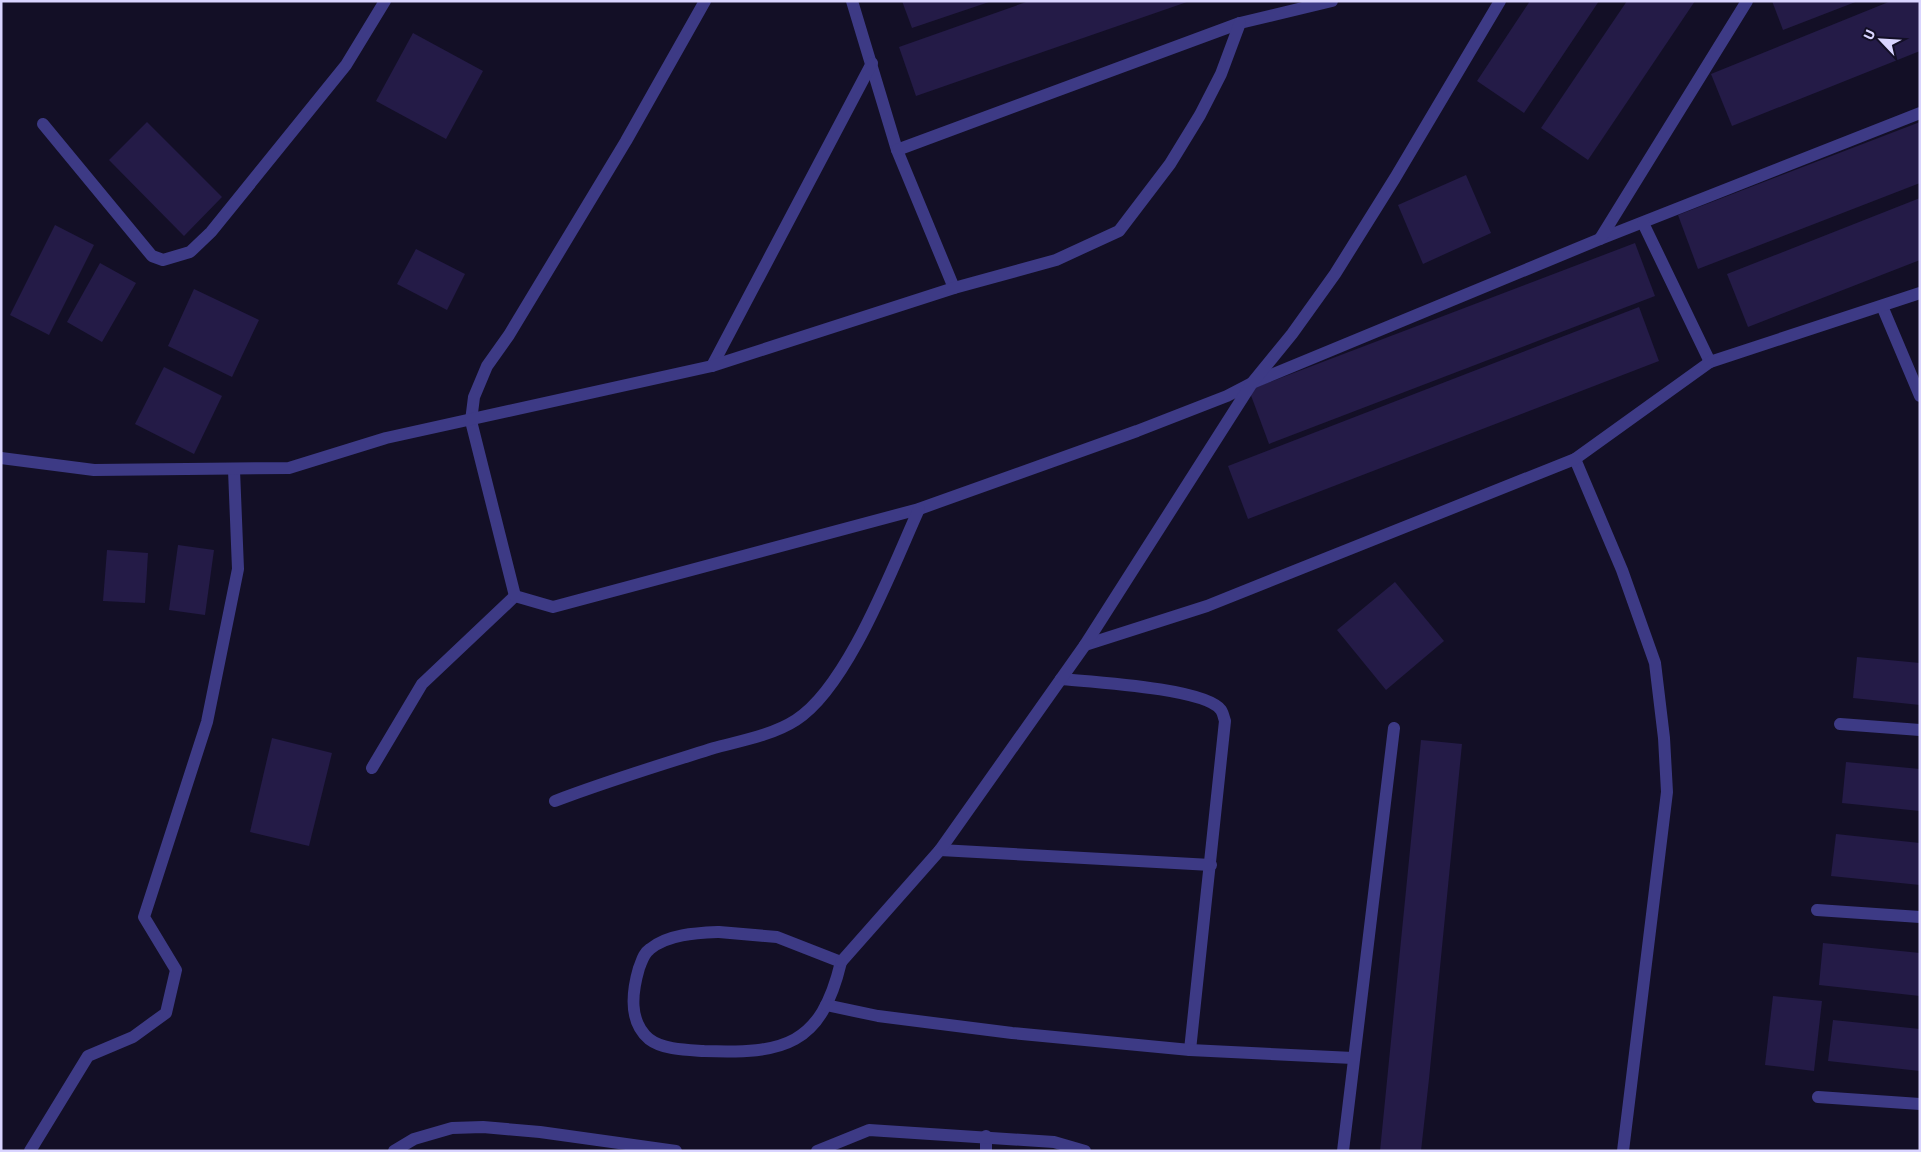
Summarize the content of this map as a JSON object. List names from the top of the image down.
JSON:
{
  "north": "top left"
}
